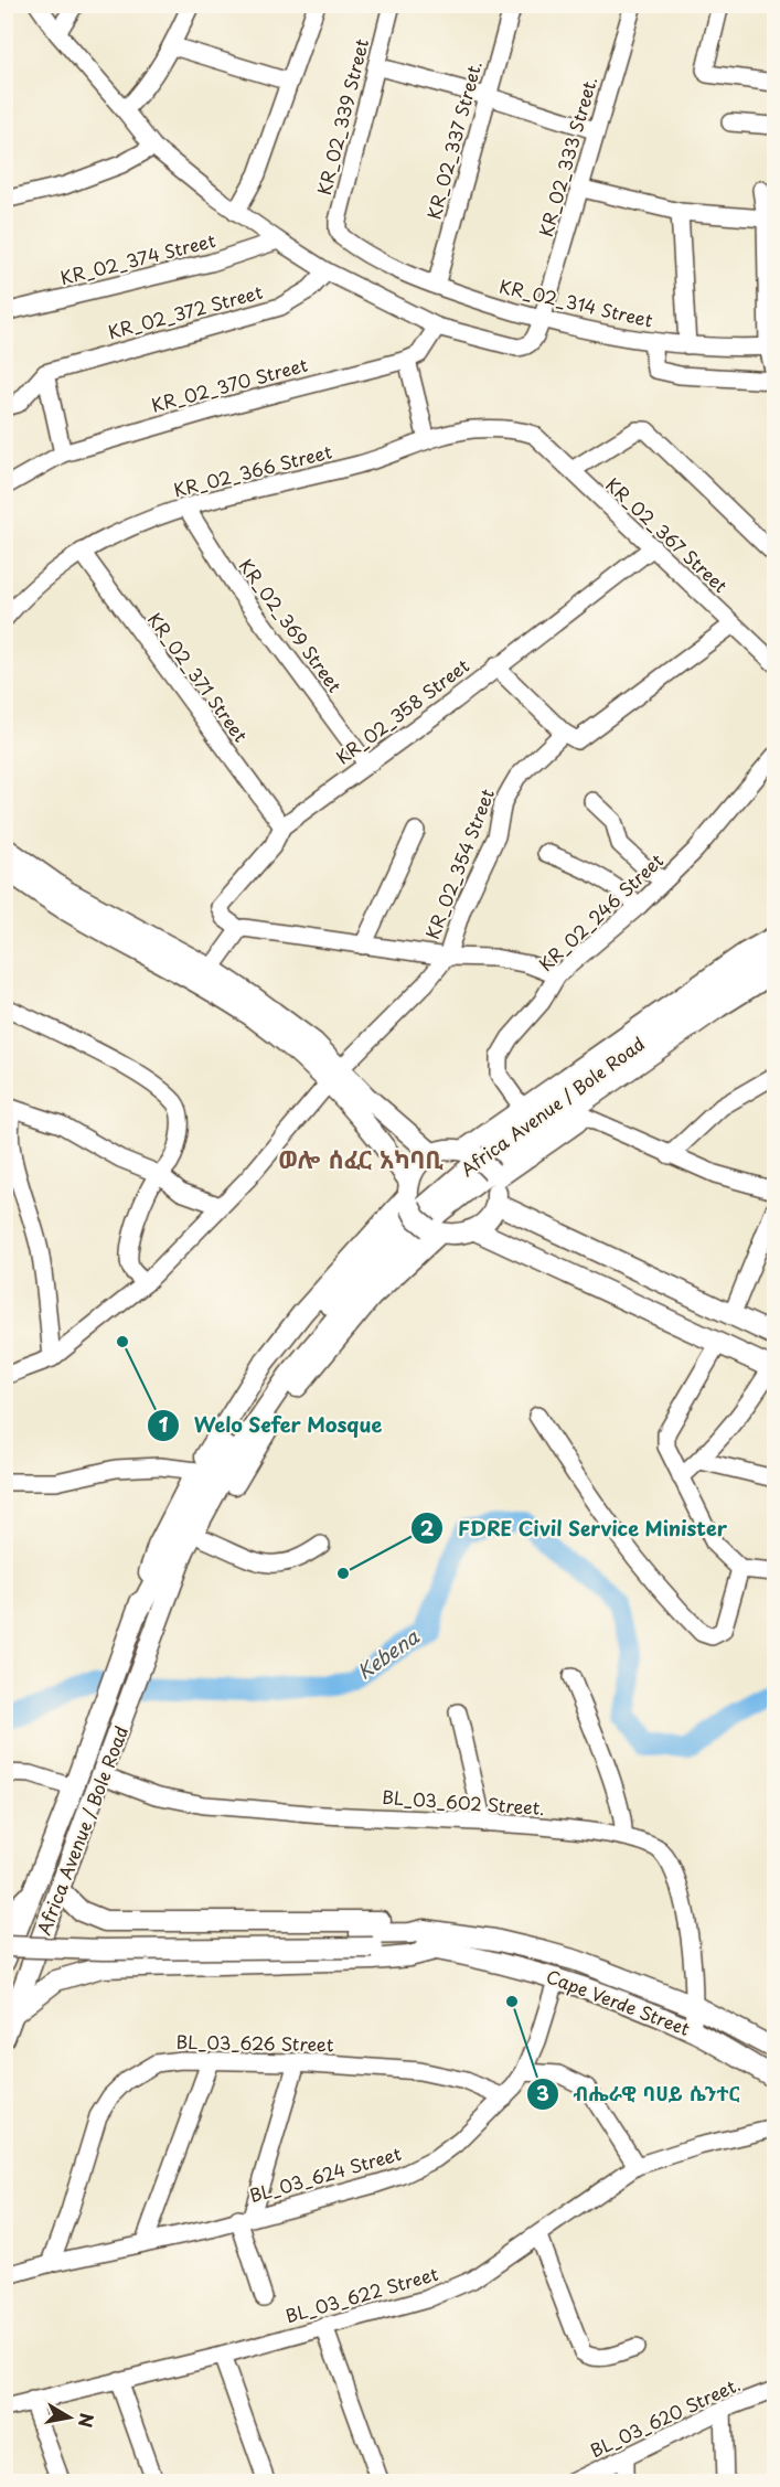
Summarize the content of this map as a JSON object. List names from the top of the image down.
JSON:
{
  "streets": {
    "main road": ["Africa Avenue / Bole Road", "Cape Verde Street"],
    "street": [
      "KR_02_339 Street",
      "KR_02_337 Street.",
      "KR_02_333 Street.",
      "KR_02_374 Street",
      "KR_02_314 Street",
      "KR_02_372 Street",
      "KR_02_370 Street",
      "KR_02_366 Street",
      "KR_02_367 Street",
      "KR_02_369 Street",
      "KR_02_371 Street",
      "KR_02_358 Street",
      "KR_02_354 Street",
      "KR_02_246 Street",
      "BL_03_602 Street.",
      "BL_03_626 Street",
      "BL_03_624 Street",
      "BL_03_622 Street",
      "BL_03_620 Street."
    ]
  },
  "crossings": [
    ["KR_02_339 Street", "KR_02_314 Street"],
    ["KR_02_337 Street.", "KR_02_314 Street"],
    ["KR_02_333 Street.", "KR_02_314 Street"],
    ["KR_02_366 Street", "KR_02_367 Street"],
    ["KR_02_366 Street", "KR_02_369 Street"],
    ["KR_02_366 Street", "KR_02_371 Street"],
    ["KR_02_367 Street", "KR_02_358 Street"],
    ["KR_02_369 Street", "KR_02_358 Street"],
    ["KR_02_371 Street", "KR_02_358 Street"],
    ["KR_02_246 Street", "Africa Avenue / Bole Road"],
    ["Africa Avenue / Bole Road", "BL_03_602 Street."],
    ["BL_03_602 Street.", "Cape Verde Street"],
    ["Cape Verde Street", "BL_03_624 Street"],
    ["BL_03_626 Street", "BL_03_624 Street"]
  ],
  "districts": ["ወሎ ሰፈር አካባቢ"],
  "water": ["Kebena"],
  "places": ["Welo Sefer Mosque", "FDRE Civil Service Minister", "ብሔራዊ ባሀይ ሴንተር"],
  "north": "right"
}
